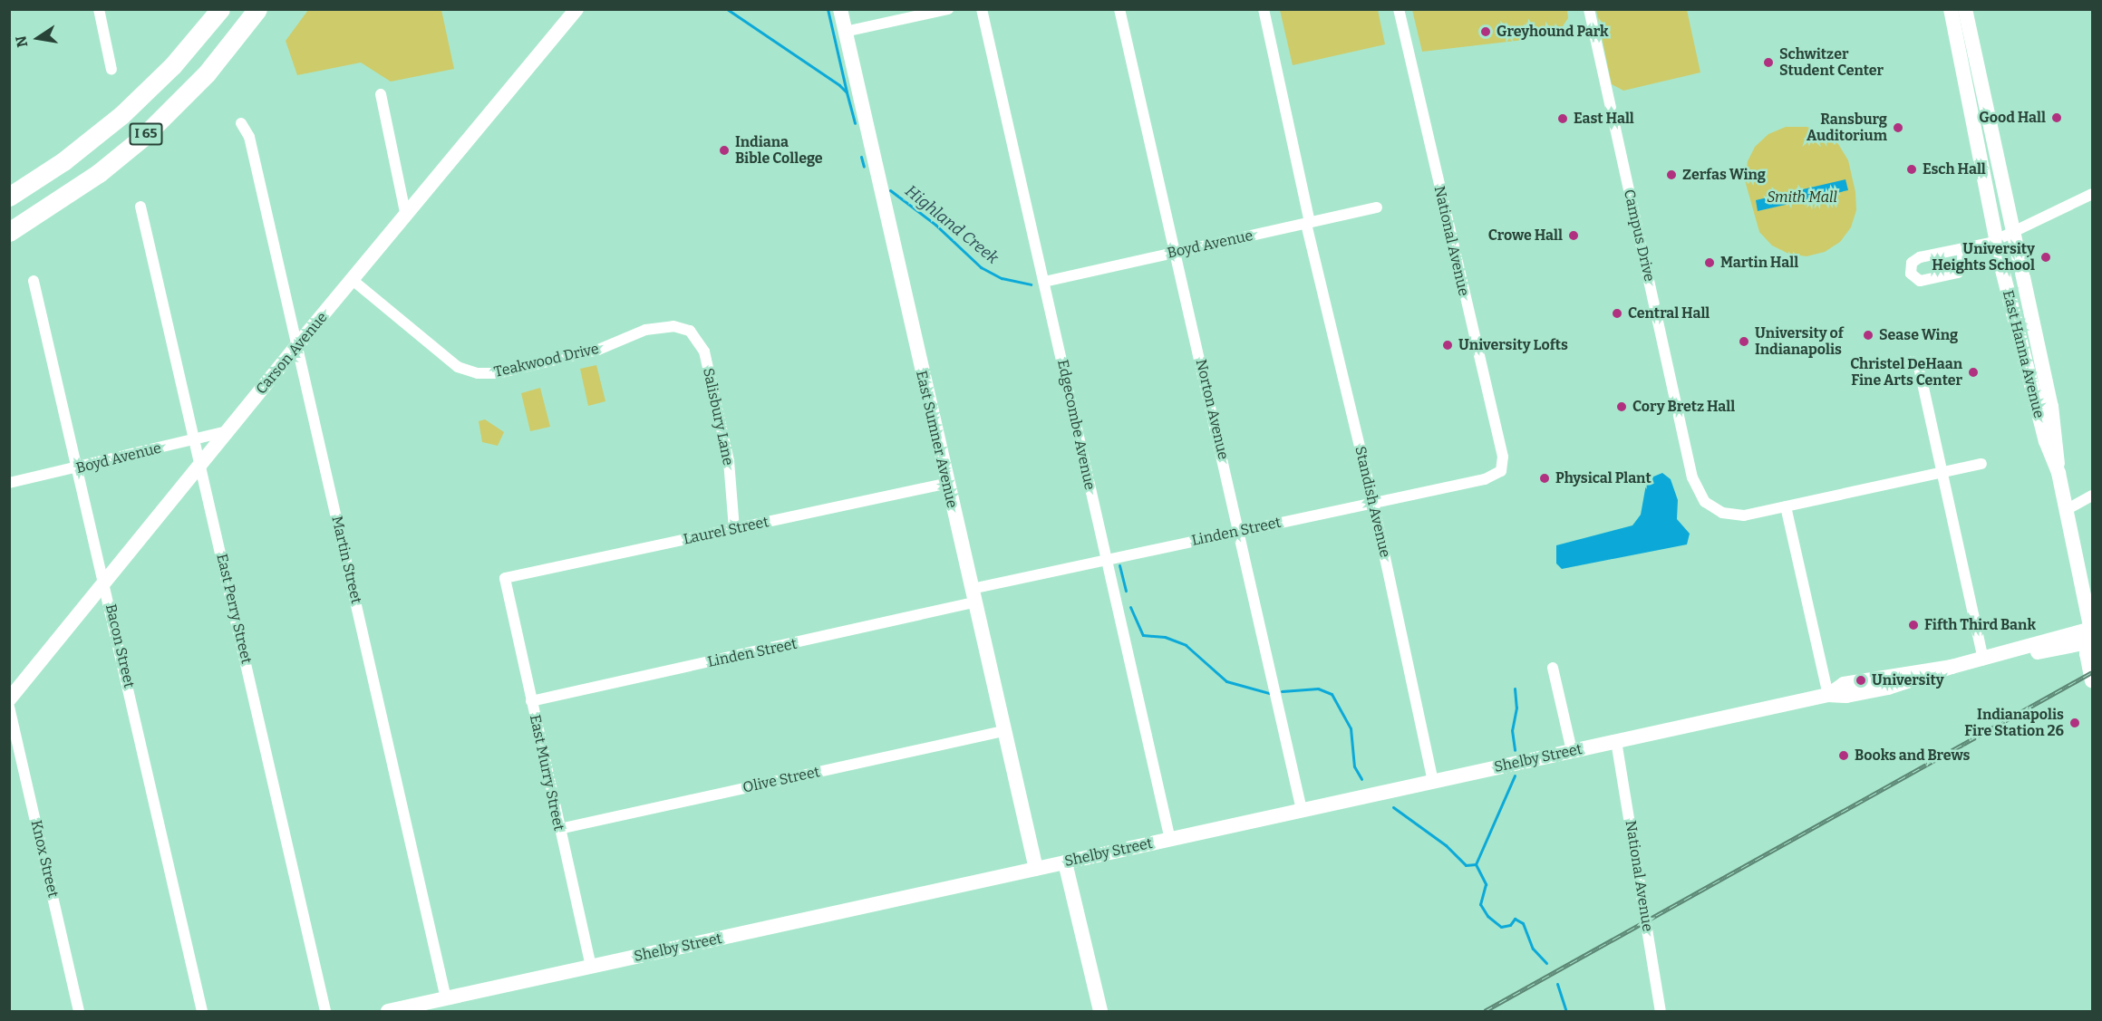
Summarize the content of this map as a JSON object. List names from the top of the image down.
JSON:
{
  "streets": {
    "highway": ["I 65"],
    "main road": [
      "Carson Avenue",
      "East Hanna Avenue",
      "East Sumner Avenue",
      "Shelby Street"
    ],
    "street": [
      "Campus Drive",
      "National Avenue",
      "Boyd Avenue",
      "Teakwood Drive",
      "Norton Avenue",
      "Salisbury Lane",
      "Edgecombe Avenue",
      "Standish Avenue",
      "Laurel Street",
      "Linden Street",
      "Martin Street",
      "East Perry Street",
      "Bacon Street",
      "East Murry Street",
      "Olive Street",
      "Knox Street"
    ]
  },
  "crossings": [
    ["National Avenue", "Linden Street"],
    ["National Avenue", "Shelby Street"],
    ["Boyd Avenue", "Carson Avenue"],
    ["Boyd Avenue", "Norton Avenue"],
    ["Boyd Avenue", "Edgecombe Avenue"],
    ["Boyd Avenue", "Standish Avenue"],
    ["Boyd Avenue", "East Perry Street"],
    ["Boyd Avenue", "Bacon Street"],
    ["Carson Avenue", "Teakwood Drive"],
    ["Carson Avenue", "Martin Street"],
    ["Carson Avenue", "East Perry Street"],
    ["Carson Avenue", "Bacon Street"],
    ["East Hanna Avenue", "Shelby Street"],
    ["Teakwood Drive", "Salisbury Lane"],
    ["Norton Avenue", "Linden Street"],
    ["Norton Avenue", "Shelby Street"],
    ["Salisbury Lane", "Laurel Street"],
    ["Edgecombe Avenue", "Linden Street"],
    ["Edgecombe Avenue", "Shelby Street"],
    ["East Sumner Avenue", "Laurel Street"],
    ["East Sumner Avenue", "Linden Street"],
    ["East Sumner Avenue", "Shelby Street"],
    ["East Sumner Avenue", "Olive Street"],
    ["Standish Avenue", "Linden Street"],
    ["Standish Avenue", "Shelby Street"],
    ["Laurel Street", "East Murry Street"],
    ["Linden Street", "East Murry Street"],
    ["Martin Street", "Shelby Street"],
    ["Shelby Street", "East Murry Street"],
    ["East Murry Street", "Olive Street"]
  ],
  "water": ["Highland Creek"],
  "parks": ["Smith Mall"],
  "places": [
    "Greyhound Park",
    "Schwitzer Student Center",
    "Good Hall",
    "East Hall",
    "Ransburg Auditorium",
    "Indiana Bible College",
    "Esch Hall",
    "Zerfas Wing",
    "Crowe Hall",
    "University Heights School",
    "Martin Hall",
    "Central Hall",
    "Sease Wing",
    "University of Indianapolis",
    "University Lofts",
    "Christel DeHaan Fine Arts Center",
    "Cory Bretz Hall",
    "Physical Plant",
    "Fifth Third Bank",
    "University",
    "Indianapolis Fire Station 26",
    "Books and Brews"
  ],
  "north": "left"
}
